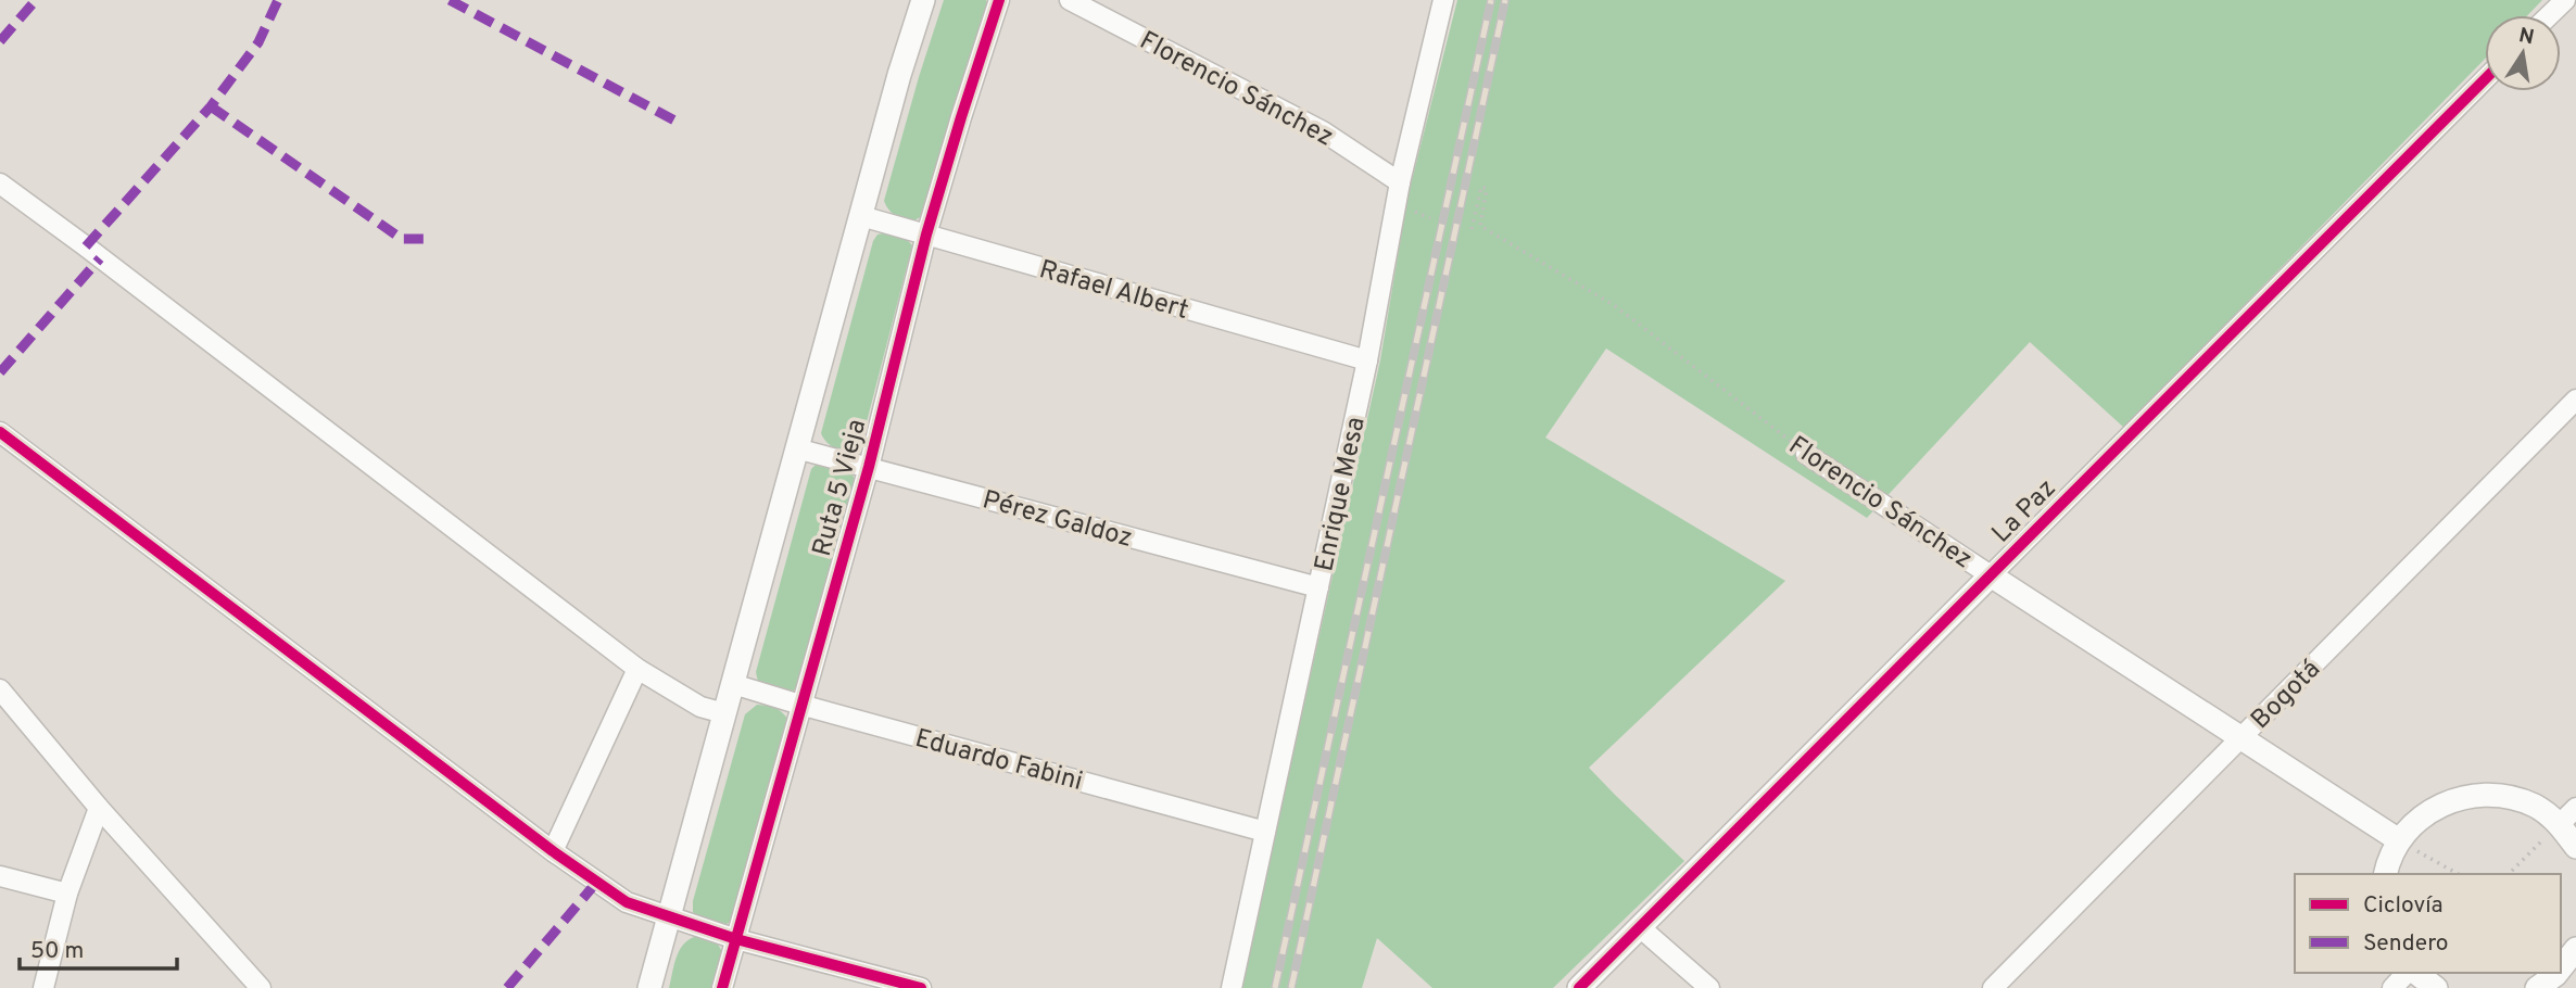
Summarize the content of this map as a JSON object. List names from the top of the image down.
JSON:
{
  "streets": {
    "street": [
      "Florencio Sánchez",
      "Rafael Albert",
      "Ruta 5 Vieja",
      "Enrique Mesa",
      "La Paz",
      "Pérez Galdoz",
      "Bogotá",
      "Eduardo Fabini"
    ]
  },
  "crossings": [
    ["Florencio Sánchez", "Enrique Mesa"],
    ["Florencio Sánchez", "La Paz"],
    ["Florencio Sánchez", "Bogotá"],
    ["Rafael Albert", "Ruta 5 Vieja"],
    ["Rafael Albert", "Enrique Mesa"],
    ["Ruta 5 Vieja", "Pérez Galdoz"],
    ["Ruta 5 Vieja", "Eduardo Fabini"],
    ["Enrique Mesa", "Pérez Galdoz"],
    ["Enrique Mesa", "Eduardo Fabini"]
  ],
  "legend": ["Ciclovía", "Sendero"],
  "scale_bar": "50 m",
  "north": "top"
}
